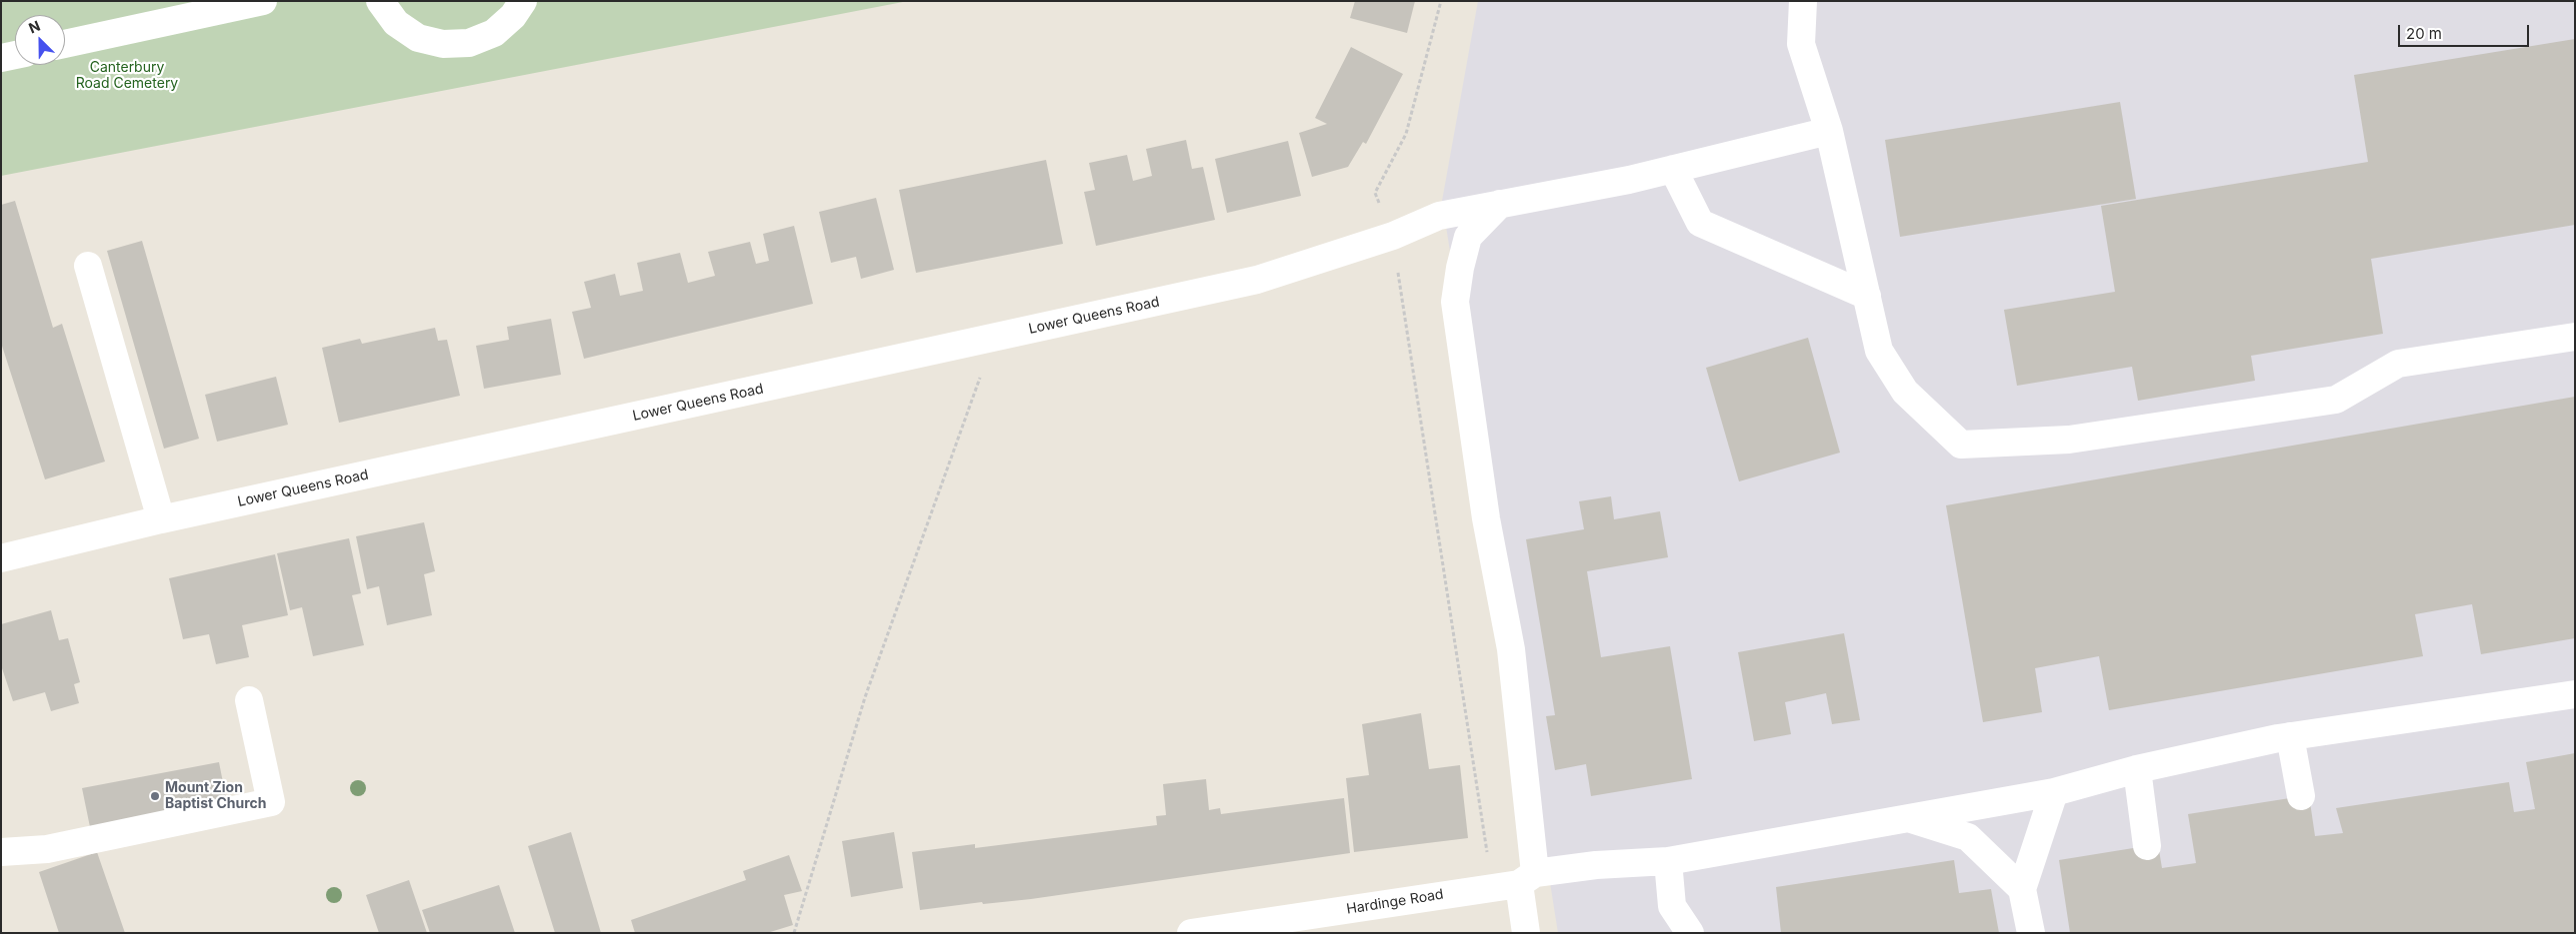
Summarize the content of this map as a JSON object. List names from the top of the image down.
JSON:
{
  "streets": {
    "street": ["Lower Queens Road", "Hardinge Road"]
  },
  "parks": ["Canterbury Road Cemetery"],
  "places": ["Mount Zion Baptist Church"],
  "scale_bar": "20 m",
  "north": "top left"
}
